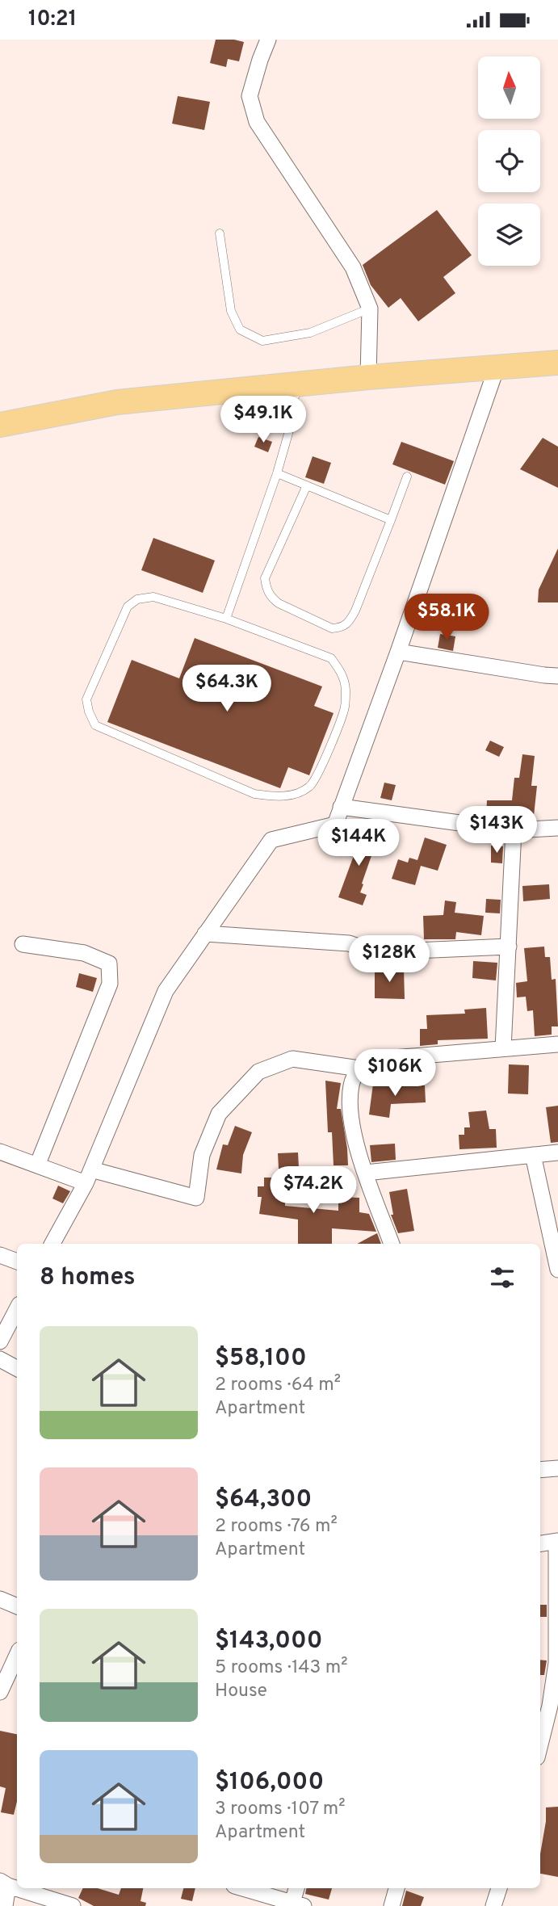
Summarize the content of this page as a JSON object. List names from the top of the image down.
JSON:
{
  "north": "top",
  "page": {
    "status": "10:21",
    "price": [
      "$49.1K",
      "$58.1K",
      "$64.3K",
      "$143K",
      "$144K",
      "$128K",
      "$106K",
      "$74.2K"
    ],
    "heading": "8 homes",
    "list": [
      {
        "name": "$58,100",
        "note": "2 rooms · 64 m² · Apartment"
      },
      {
        "name": "$64,300",
        "note": "2 rooms · 76 m² · Apartment"
      },
      {
        "name": "$143,000",
        "note": "5 rooms · 143 m² · House"
      },
      {
        "name": "$106,000",
        "note": "3 rooms · 107 m² · Apartment"
      }
    ]
  }
}
